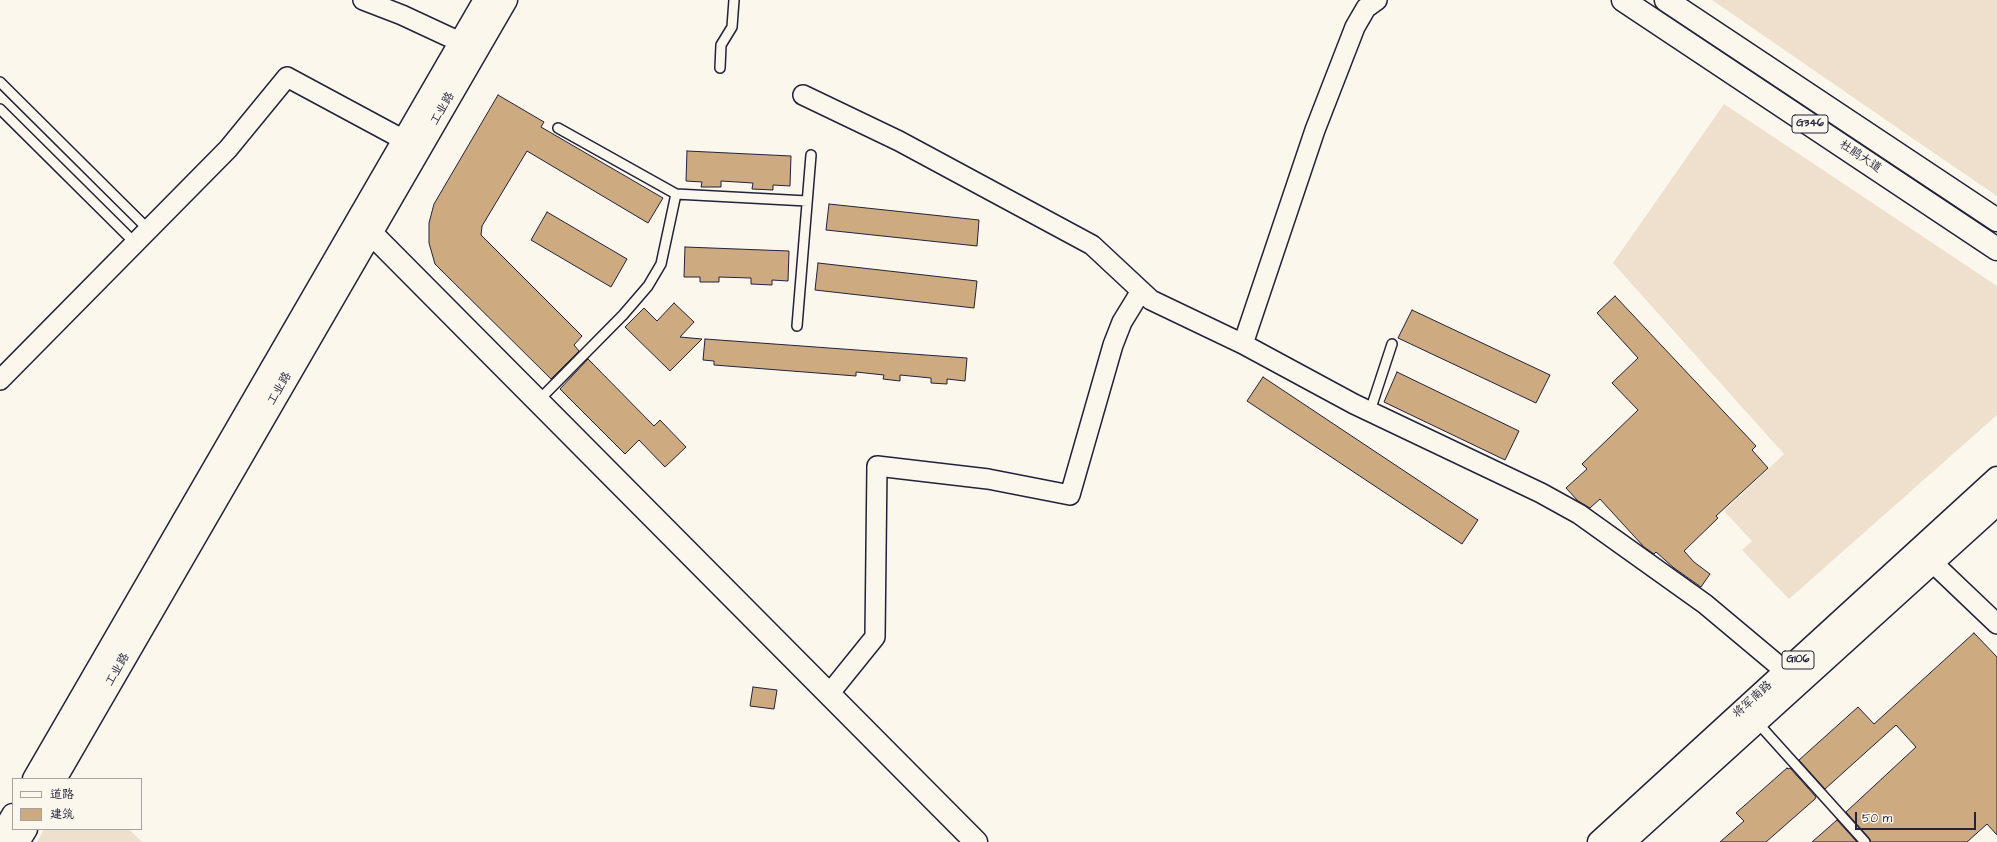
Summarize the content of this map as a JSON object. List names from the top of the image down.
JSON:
{
  "streets": {
    "main road": [
      "工业路",
      "G346",
      "杜鹃大道",
      "G106",
      "将军南路"
    ]
  },
  "legend": ["道路", "建筑"],
  "scale_bar": "50 m"
}
